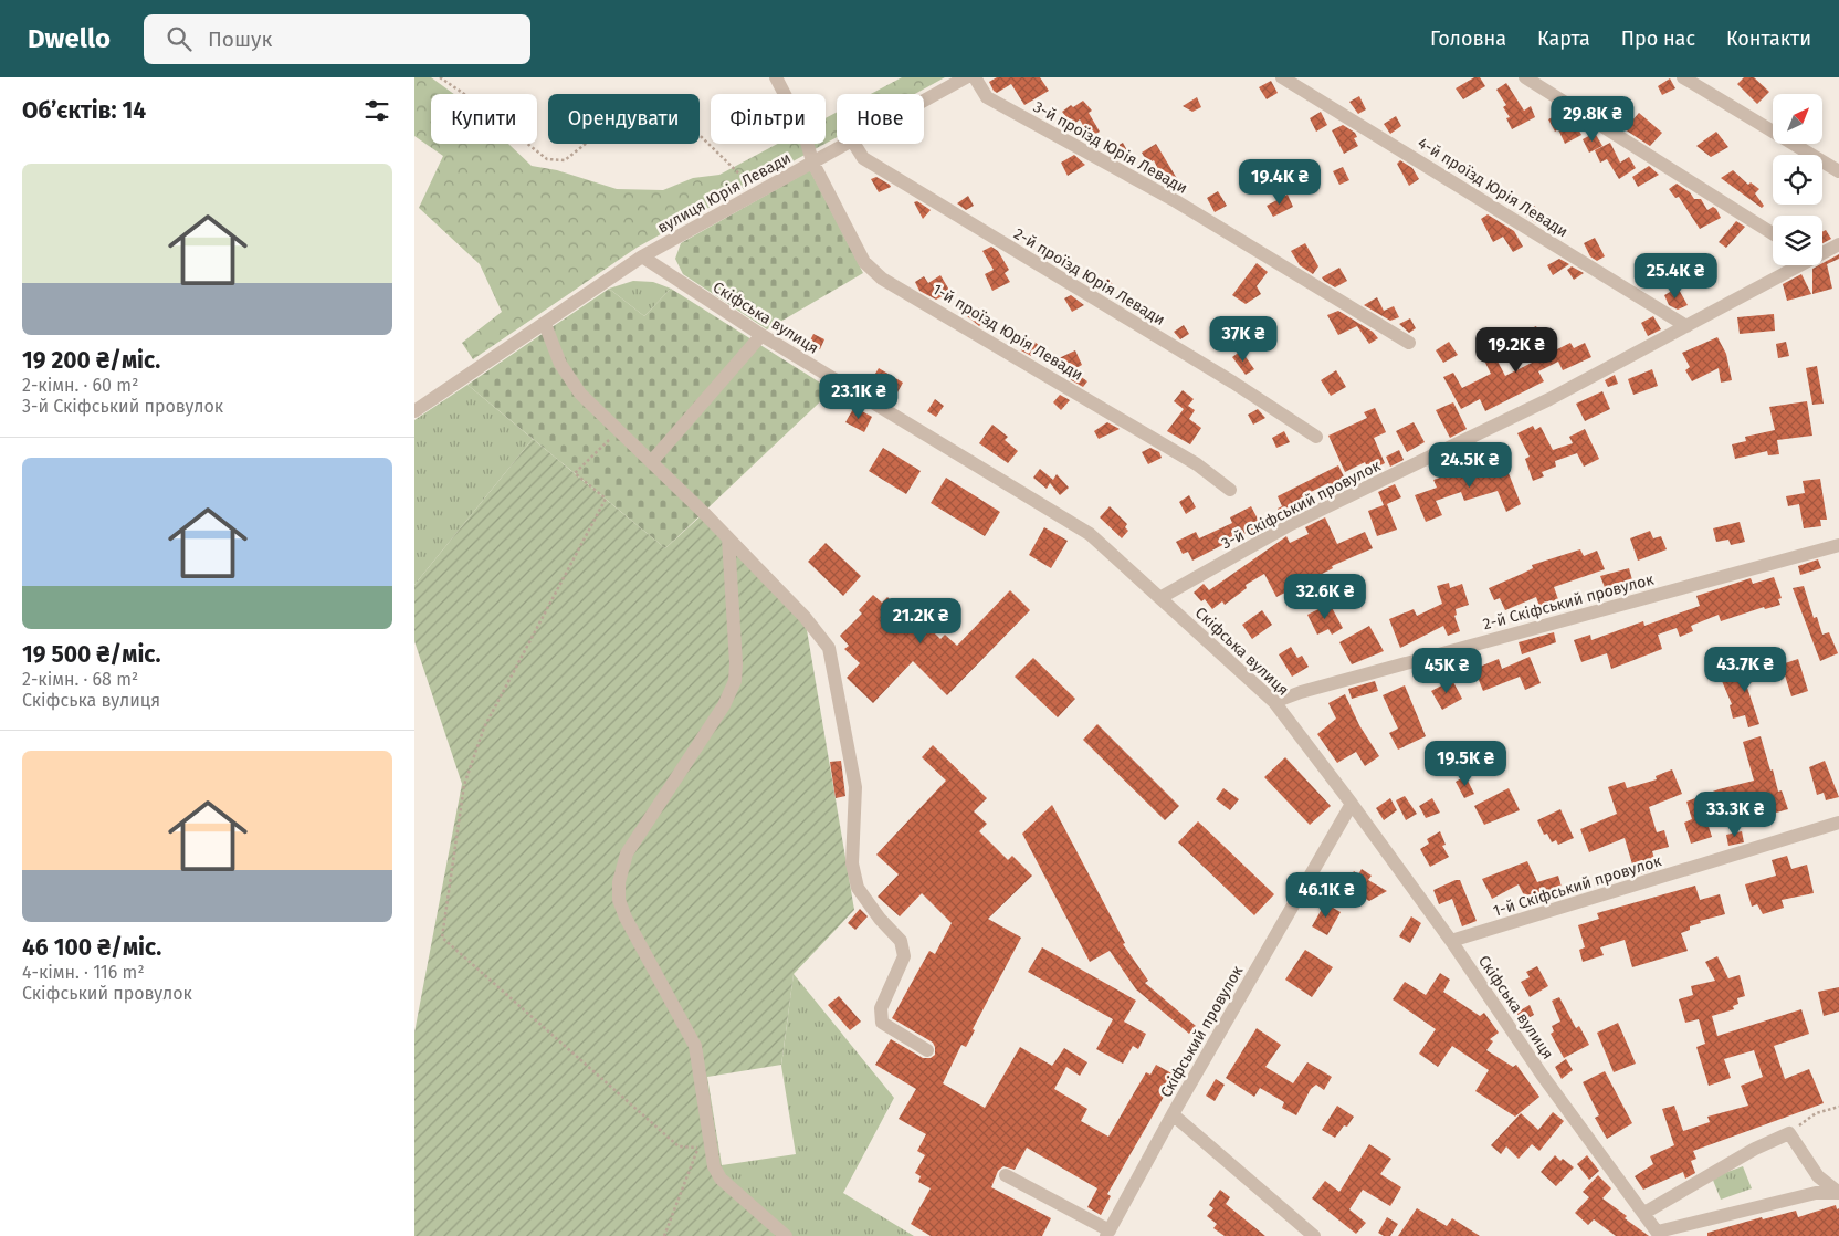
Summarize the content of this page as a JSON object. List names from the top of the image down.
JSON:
{
  "streets": {
    "street": [
      "3-й проїзд Юрія Левади",
      "4-й проїзд Юрія Левади",
      "вулиця Юрія Левади",
      "2-й проїзд Юрія Левади",
      "Скіфська вулиця",
      "1-й проїзд Юрія Левади",
      "3-й Скіфський провулок",
      "2-й Скіфський провулок",
      "1-й Скіфський провулок",
      "Скіфський провулок"
    ]
  },
  "crossings": [
    ["4-й проїзд Юрія Левади", "3-й Скіфський провулок"],
    ["вулиця Юрія Левади", "Скіфська вулиця"],
    ["вулиця Юрія Левади", "1-й проїзд Юрія Левади"],
    ["Скіфська вулиця", "3-й Скіфський провулок"],
    ["Скіфська вулиця", "2-й Скіфський провулок"],
    ["Скіфська вулиця", "1-й Скіфський провулок"],
    ["Скіфська вулиця", "Скіфський провулок"]
  ],
  "north": "top right",
  "page": {
    "header": "Dwello",
    "search": "Пошук",
    "nav": [
      "Головна",
      "Карта",
      "Про нас",
      "Контакти"
    ],
    "heading": "Об’єктів: 14",
    "chip": [
      "Купити",
      "Орендувати",
      "Фільтри",
      "Нове"
    ],
    "price": [
      "29.8K ₴",
      "19.4K ₴",
      "25.4K ₴",
      "37K ₴",
      "19.2K ₴",
      "23.1K ₴",
      "24.5K ₴",
      "32.6K ₴",
      "21.2K ₴",
      "43.7K ₴",
      "45K ₴",
      "19.5K ₴",
      "33.3K ₴",
      "46.1K ₴"
    ],
    "list": [
      {
        "name": "19 200 ₴/міс.",
        "note": "2-кімн. · 60 m² · 3-й Скіфський провулок"
      },
      {
        "name": "19 500 ₴/міс.",
        "note": "2-кімн. · 68 m² · Скіфська вулиця"
      },
      {
        "name": "46 100 ₴/міс.",
        "note": "4-кімн. · 116 m² · Скіфський провулок"
      }
    ]
  }
}
